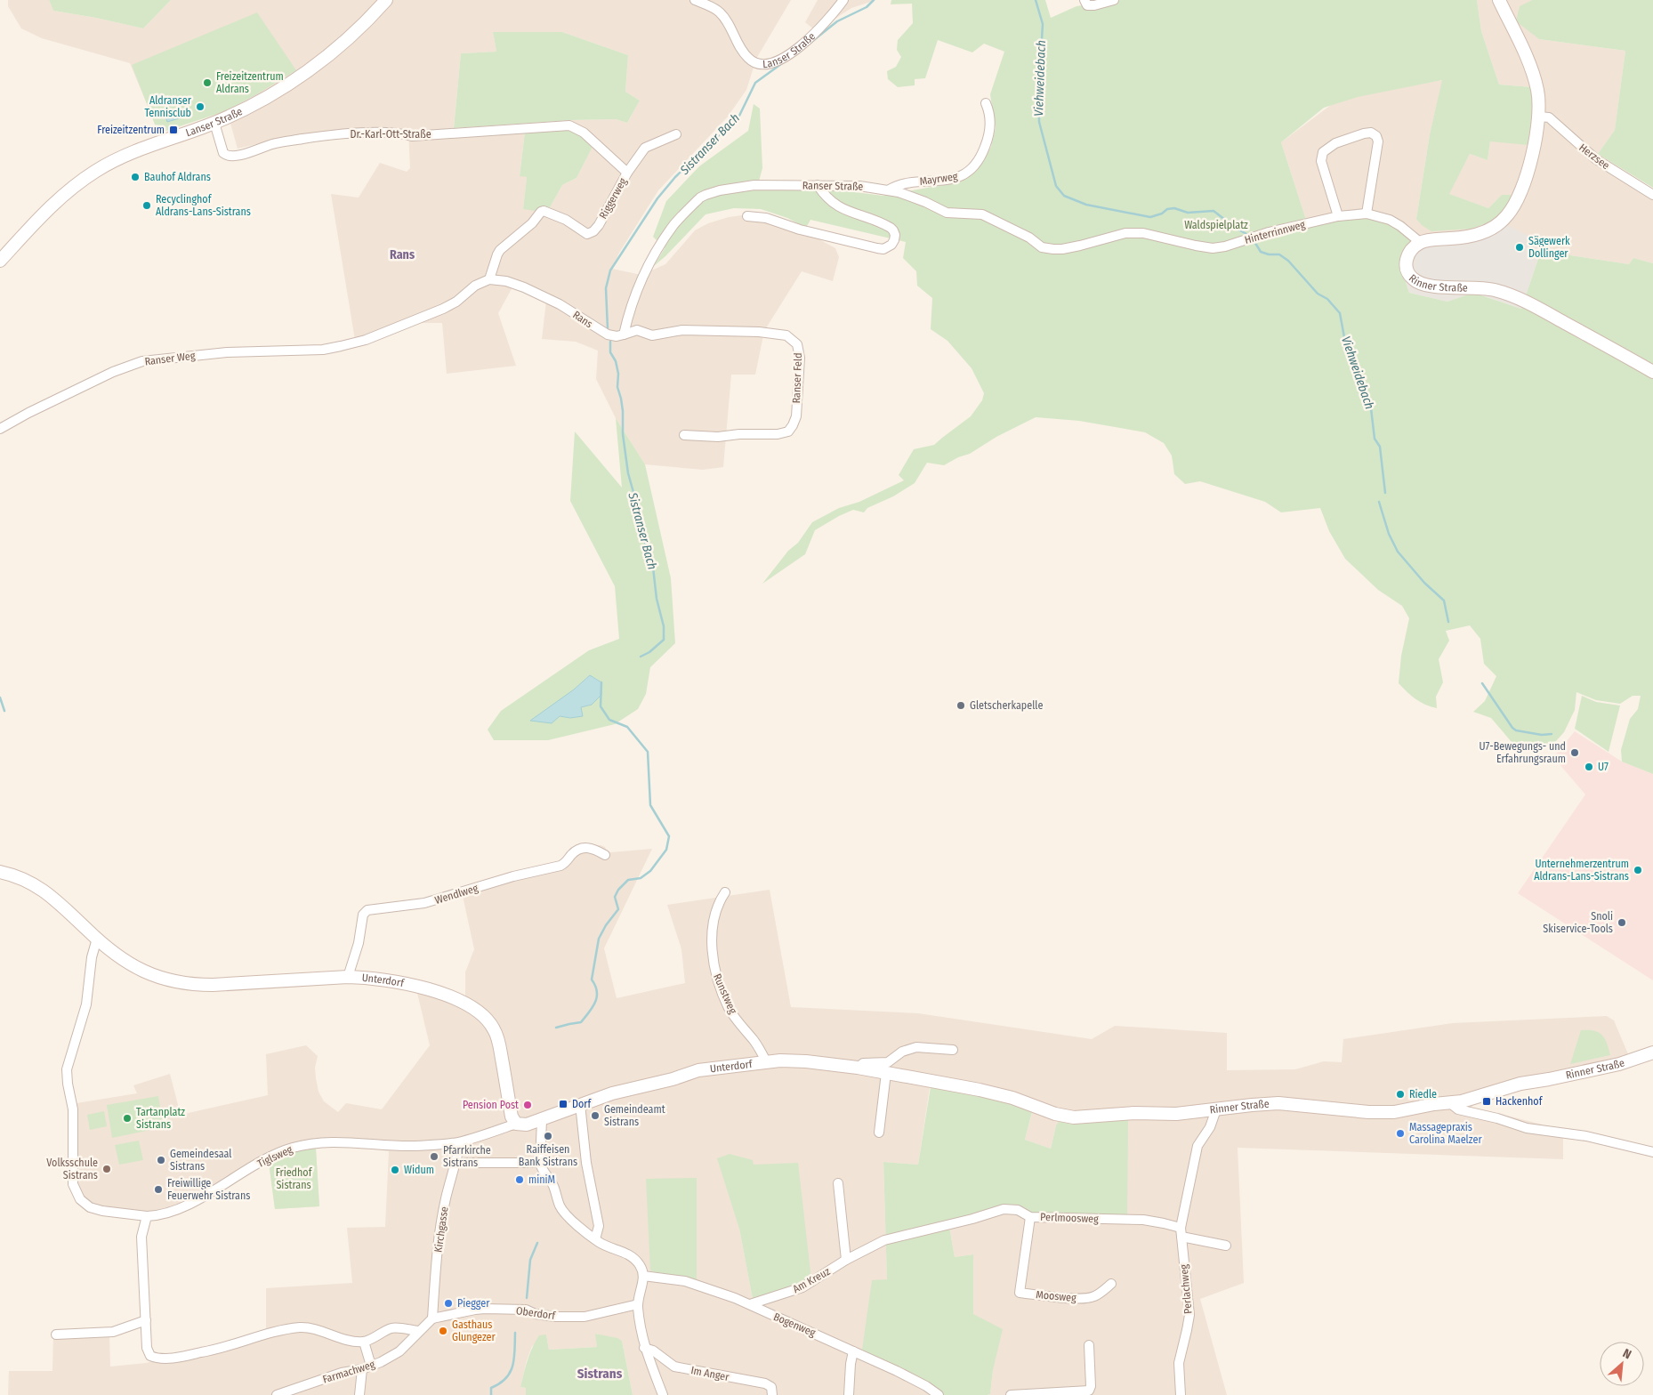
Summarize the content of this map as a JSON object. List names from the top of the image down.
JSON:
{
  "streets": {
    "main road": ["Lanser Straße", "Rinner Straße", "Unterdorf"],
    "street": [
      "Dr.-Karl-Ott-Straße",
      "Herzsee",
      "Mayrweg",
      "Ranser Straße",
      "Riggerweg",
      "Hinterrinnweg",
      "Rans",
      "Ranser Weg",
      "Ranser Feld",
      "Wendlweg",
      "Runstweg",
      "Tiglsweg",
      "Perlmoosweg",
      "Kirchgasse",
      "Am Kreuz",
      "Perlachweg",
      "Moosweg",
      "Oberdorf",
      "Bogenweg",
      "Farmachweg",
      "Im Anger"
    ]
  },
  "crossings": [
    ["Lanser Straße", "Dr.-Karl-Ott-Straße"],
    ["Dr.-Karl-Ott-Straße", "Riggerweg"],
    ["Mayrweg", "Ranser Straße"],
    ["Ranser Straße", "Hinterrinnweg"],
    ["Ranser Straße", "Rans"],
    ["Ranser Straße", "Ranser Feld"],
    ["Riggerweg", "Rans"],
    ["Riggerweg", "Ranser Weg"],
    ["Hinterrinnweg", "Rinner Straße"],
    ["Rinner Straße", "Unterdorf"],
    ["Rinner Straße", "Perlachweg"],
    ["Rans", "Ranser Weg"],
    ["Rans", "Ranser Feld"],
    ["Wendlweg", "Unterdorf"],
    ["Unterdorf", "Runstweg"],
    ["Unterdorf", "Tiglsweg"],
    ["Tiglsweg", "Kirchgasse"],
    ["Perlmoosweg", "Am Kreuz"],
    ["Perlmoosweg", "Perlachweg"],
    ["Perlmoosweg", "Moosweg"],
    ["Kirchgasse", "Oberdorf"],
    ["Kirchgasse", "Farmachweg"],
    ["Am Kreuz", "Bogenweg"],
    ["Oberdorf", "Farmachweg"]
  ],
  "districts": ["Rans", "Sistrans"],
  "water": ["Viehweidebach", "Sistranser Bach"],
  "parks": ["Waldspielplatz", "Friedhof Sistrans"],
  "places": {
    "other": [
      "Freizeitzentrum Aldrans",
      "Aldranser Tennisclub",
      "Bauhof Aldrans",
      "Recyclinghof Aldrans-Lans-Sistrans",
      "Sägewerk Dollinger",
      "Gletscherkapelle",
      "U7-Bewegungs- und Erfahrungsraum",
      "U7",
      "Unternehmerzentrum Aldrans-Lans-Sistrans",
      "Snoli Skiservice-Tools",
      "Riedle",
      "Pension Post",
      "Gemeindeamt Sistrans",
      "Tartanplatz Sistrans",
      "Massagepraxis Carolina Maelzer",
      "Raiffeisen Bank Sistrans",
      "Pfarrkirche Sistrans",
      "Gemeindesaal Sistrans",
      "Volksschule Sistrans",
      "Widum",
      "miniM",
      "Freiwillige Feuerwehr Sistrans",
      "Piegger",
      "Gasthaus Glungezer"
    ],
    "transit": ["Freizeitzentrum", "Hackenhof", "Dorf"]
  },
  "north": "top right"
}
